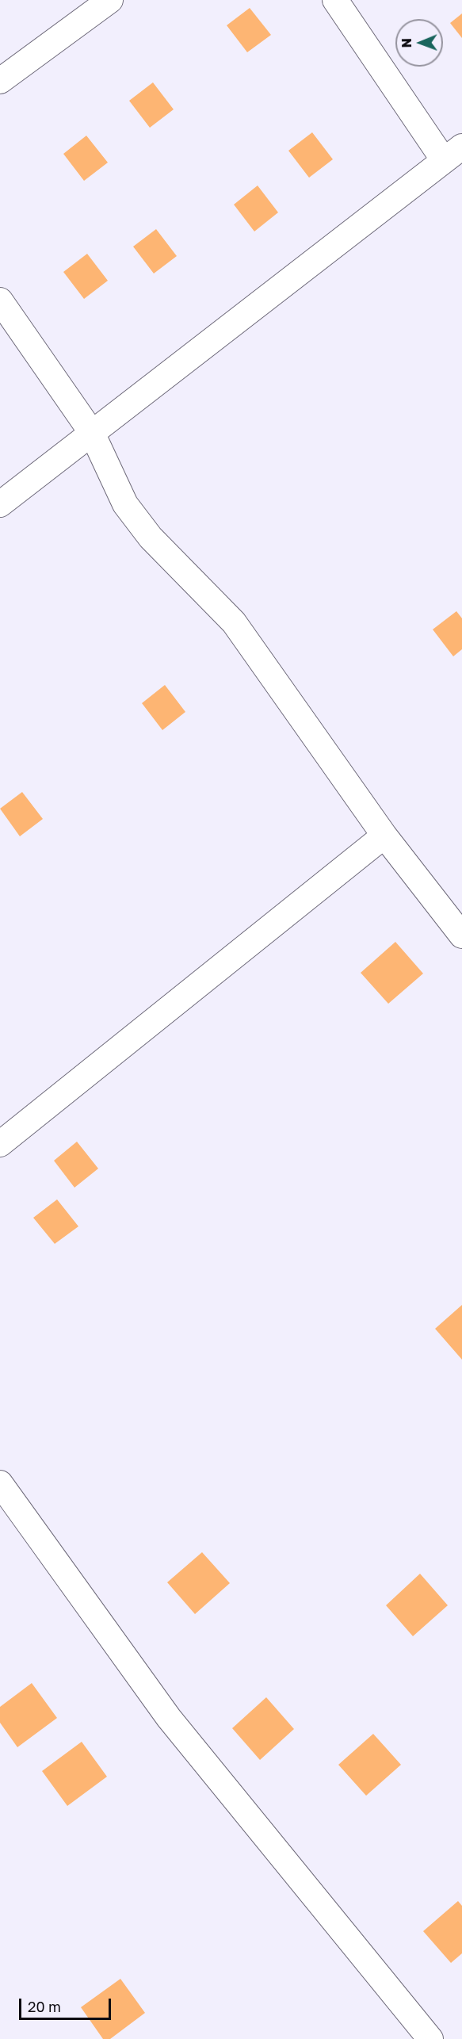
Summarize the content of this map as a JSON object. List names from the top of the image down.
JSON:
{
  "scale_bar": "20 m",
  "north": "left"
}
